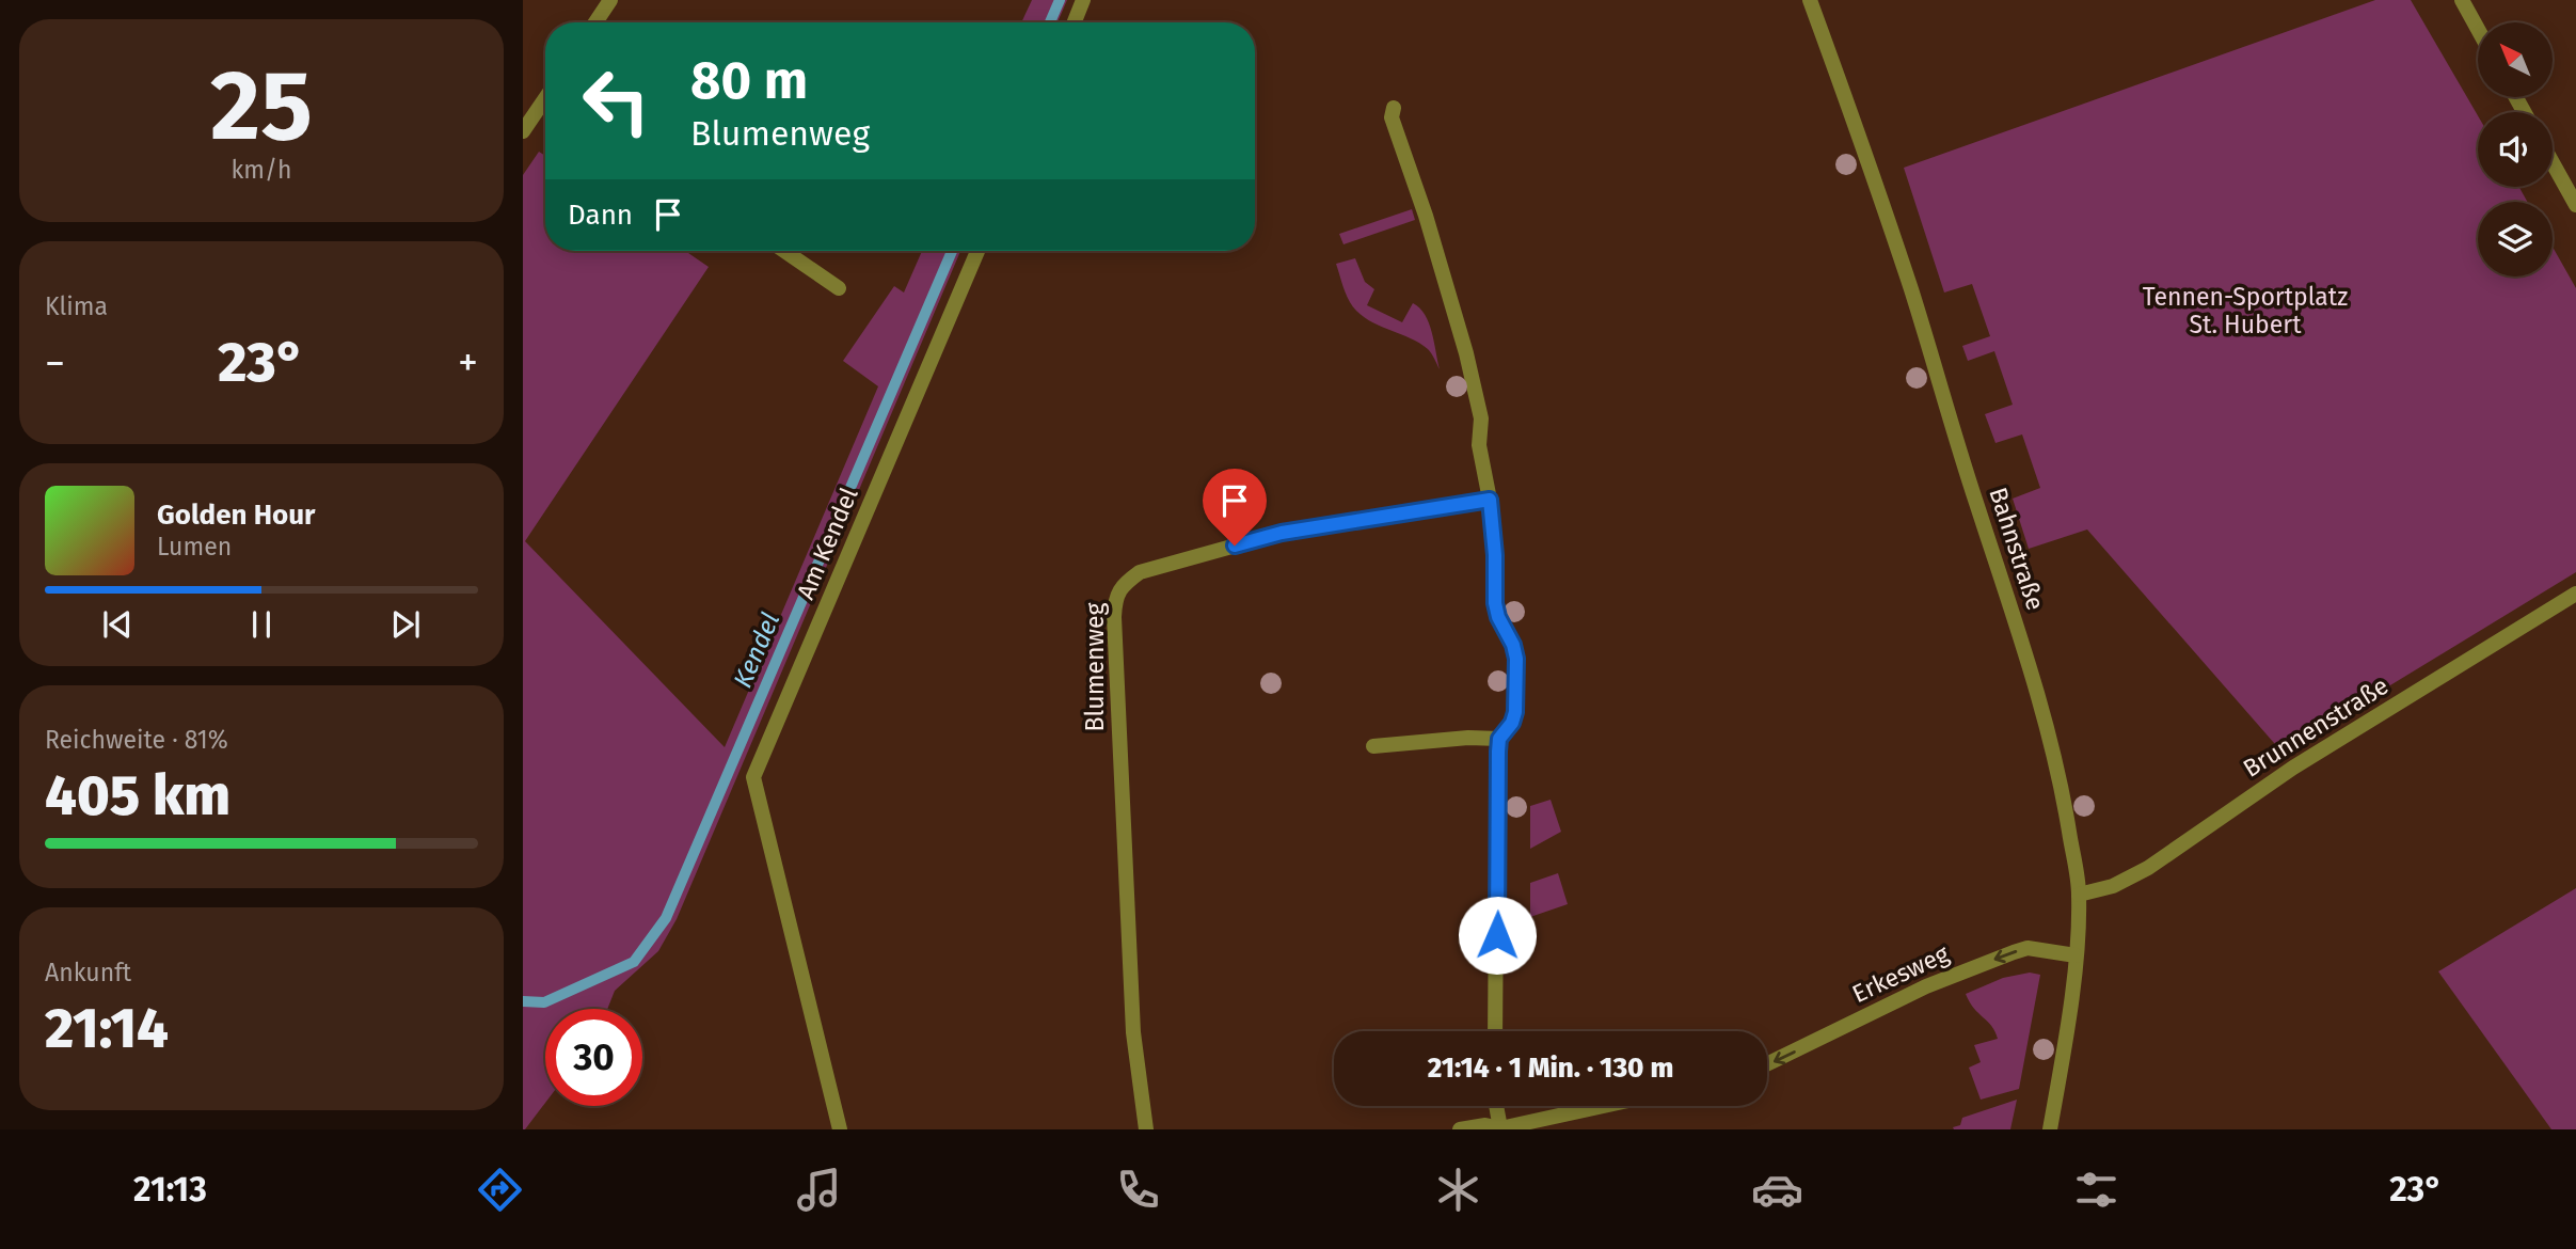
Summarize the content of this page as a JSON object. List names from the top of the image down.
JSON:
{
  "streets": {
    "street": [
      "Am Kendel",
      "Bahnstraße",
      "Blumenweg",
      "Brunnenstraße",
      "Erkesweg"
    ]
  },
  "crossings": [
    ["Bahnstraße", "Brunnenstraße"],
    ["Bahnstraße", "Erkesweg"]
  ],
  "one_way": ["Erkesweg"],
  "water": ["Kendel"],
  "parks": ["Tennen-Sportplatz St. Hubert"],
  "north": "top left",
  "page": {
    "tile": [
      ["25", "km/h"],
      "Klima",
      ["Reichweite · 81%", "405 km"],
      ["Ankunft", "21:14"]
    ],
    "turn": ["80 m", "Blumenweg"],
    "then": "Dann",
    "heat": ["−", "23°", "+"],
    "song": ["Golden Hour", "Lumen"],
    "limit": "30",
    "trip": "21:14 · 1 Min. · 130 m",
    "tabs": ["21:13", "23°"]
  }
}
